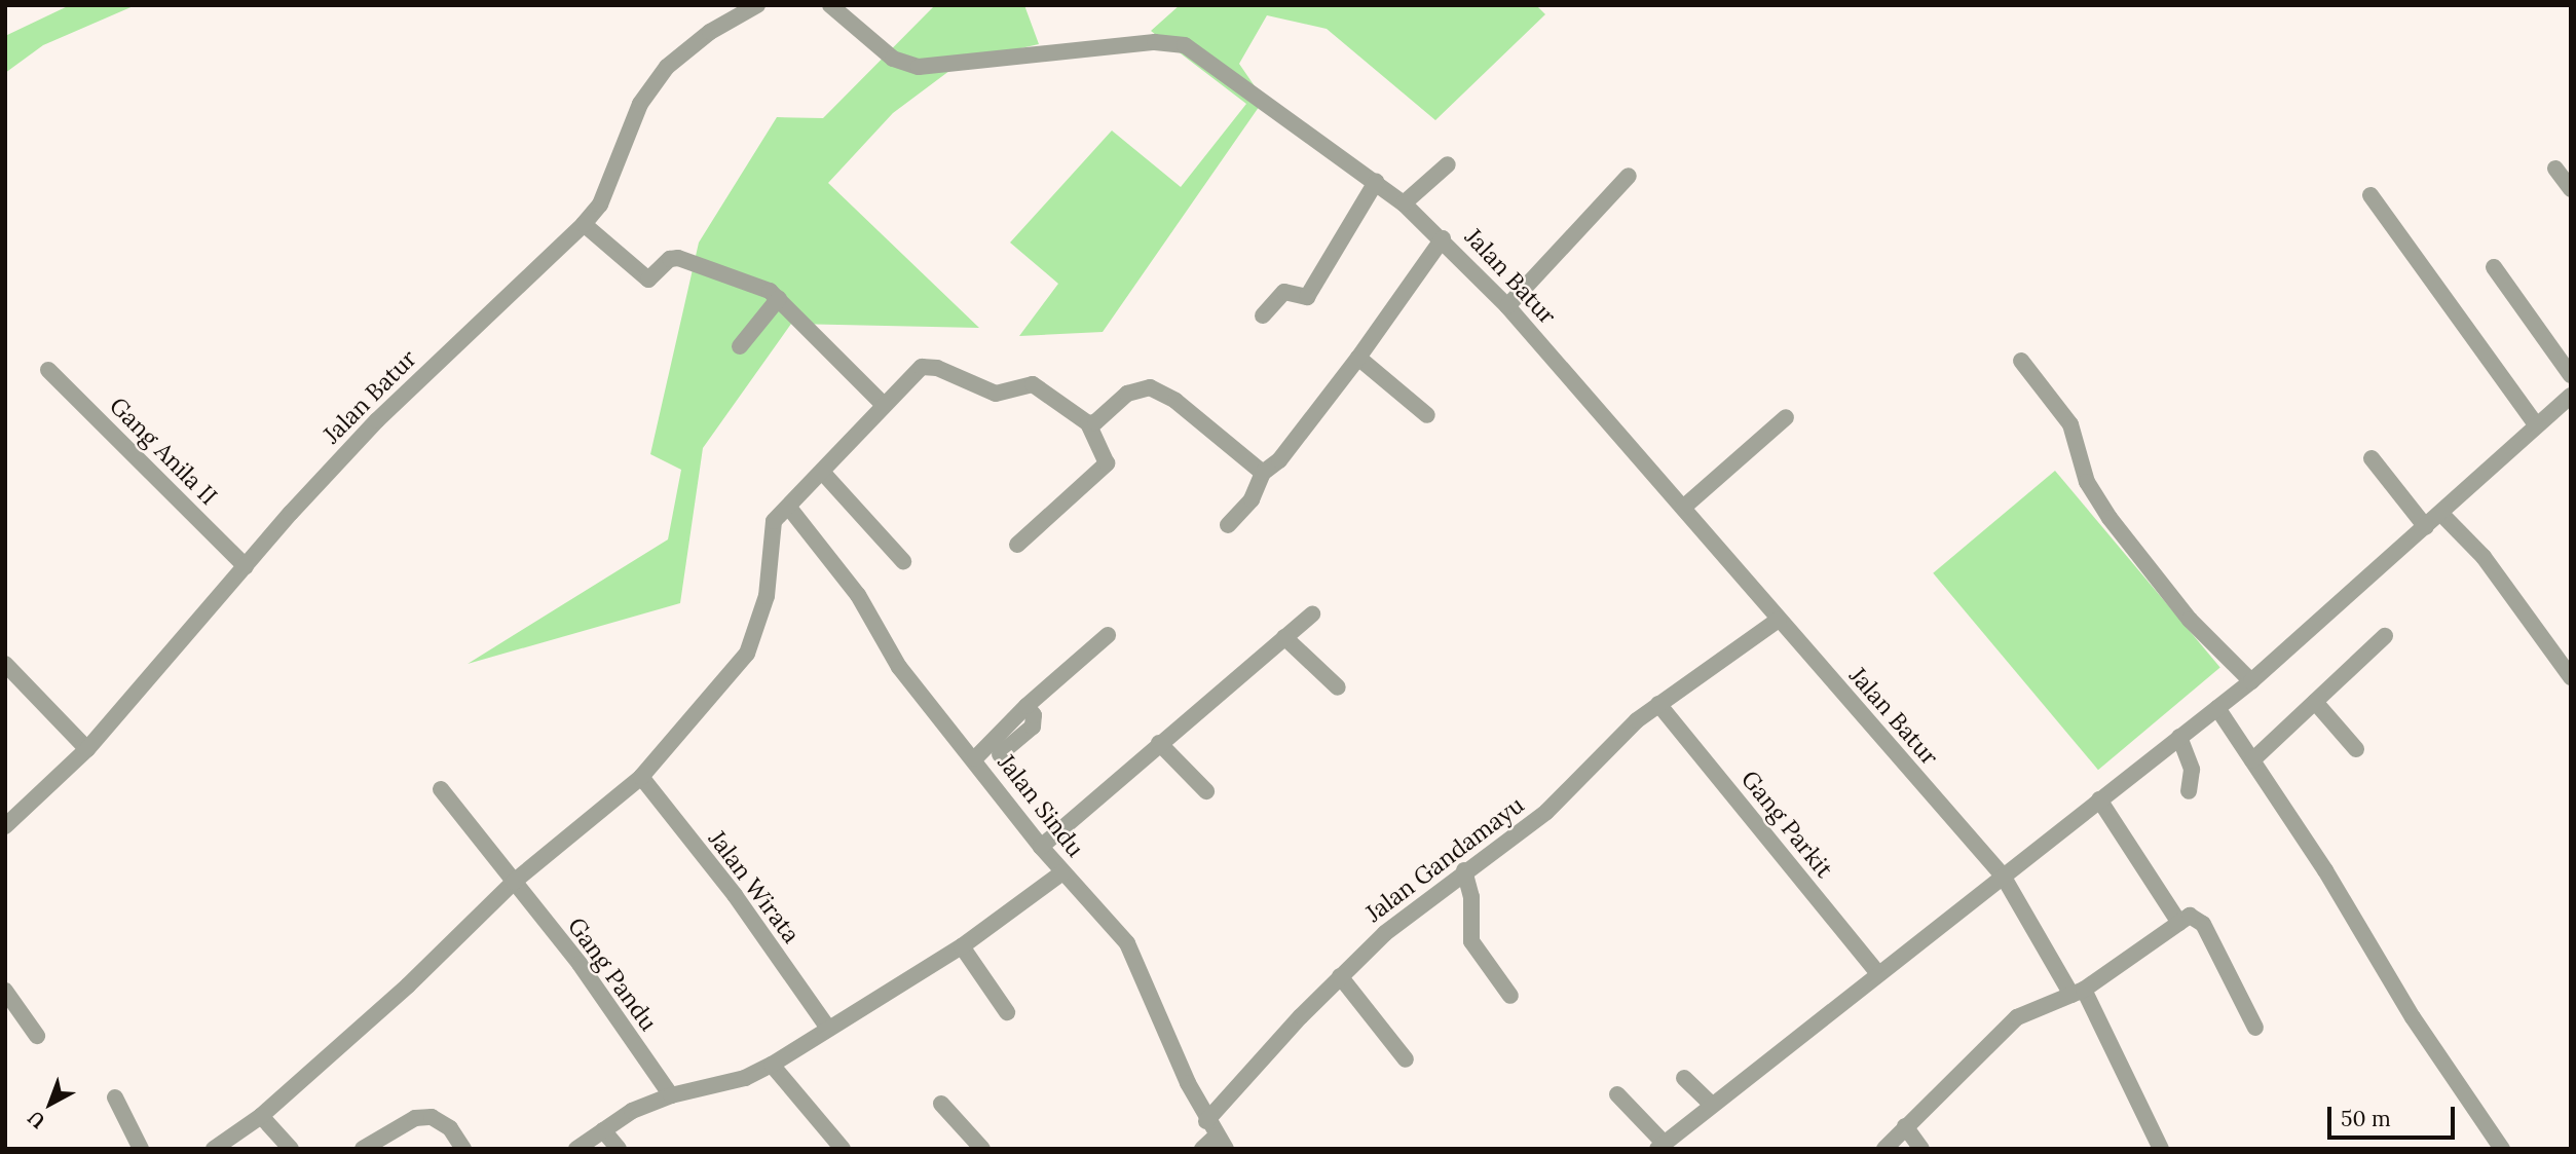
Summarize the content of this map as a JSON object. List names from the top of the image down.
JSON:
{
  "streets": {
    "street": [
      "Jalan Batur",
      "Gang Anila II",
      "Jalan Sindu",
      "Gang Parkit",
      "Jalan Gandamayu",
      "Jalan Wirata",
      "Gang Pandu"
    ]
  },
  "crossings": [
    ["Jalan Batur", "Gang Anila II"],
    ["Jalan Batur", "Jalan Gandamayu"],
    ["Jalan Sindu", "Jalan Gandamayu"],
    ["Gang Parkit", "Jalan Gandamayu"]
  ],
  "scale_bar": "50 m",
  "north": "bottom left"
}
